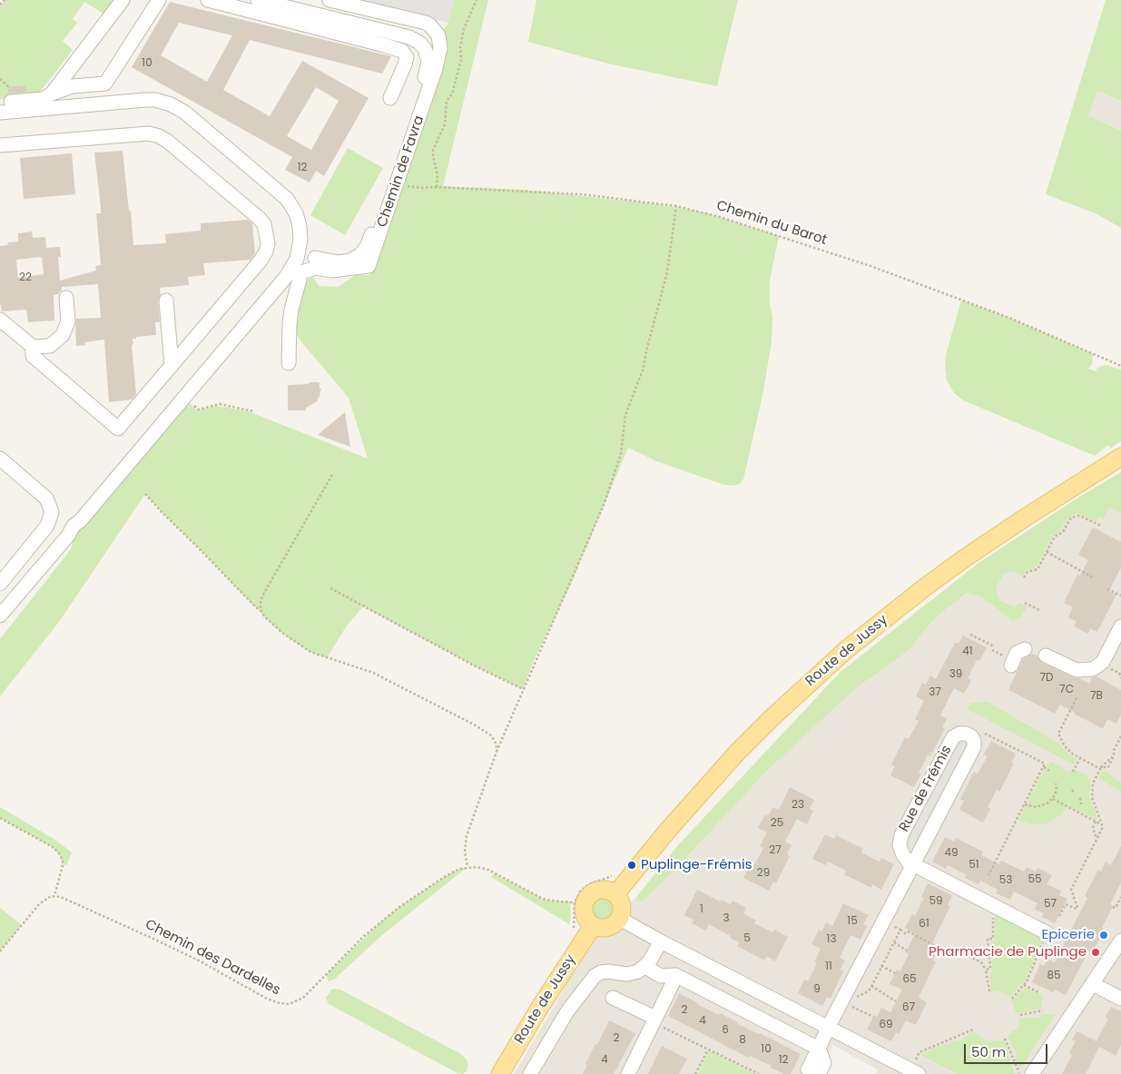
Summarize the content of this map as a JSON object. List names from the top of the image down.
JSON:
{
  "streets": {
    "main road": ["Route de Jussy"],
    "street": ["Chemin de Favra", "Rue de Frémis"],
    "path": ["Chemin du Barot", "Chemin des Dardelles"]
  },
  "crossings": [
    ["Chemin de Favra", "Chemin du Barot"]
  ],
  "places": ["Puplinge-Frémis", "Epicerie", "Pharmacie de Puplinge"],
  "house_numbers": [
    "10",
    "12",
    "22",
    "41",
    "39",
    "7D",
    "7C",
    "37",
    "7B",
    "23",
    "25",
    "27",
    "49",
    "51",
    "29",
    "55",
    "53",
    "59",
    "57",
    "1",
    "3",
    "15",
    "61",
    "5",
    "13",
    "11",
    "85",
    "65",
    "9",
    "67",
    "2",
    "4",
    "69",
    "6",
    "2",
    "8",
    "10",
    "4",
    "12"
  ],
  "scale_bar": "50 m"
}
